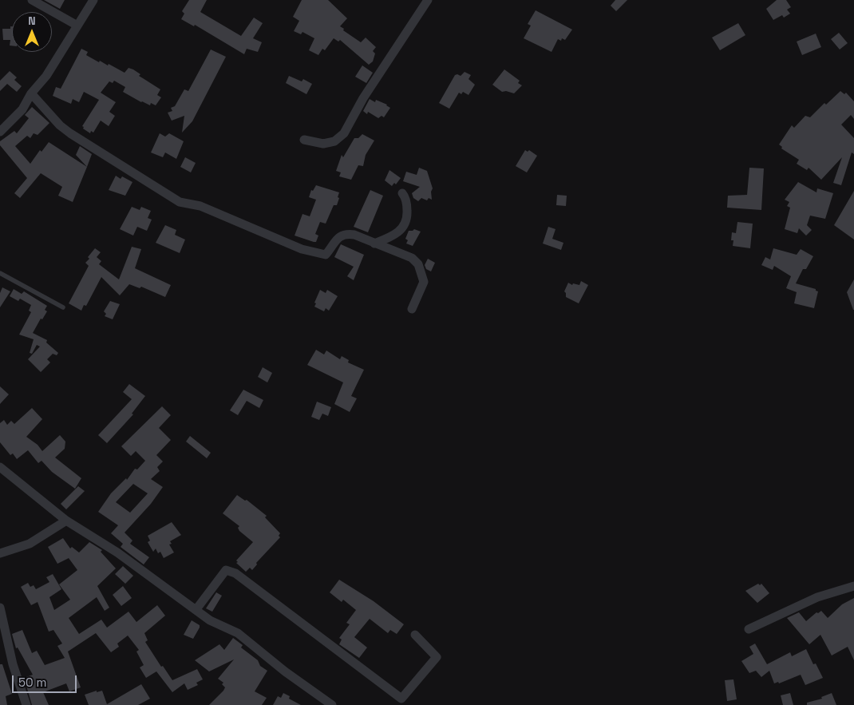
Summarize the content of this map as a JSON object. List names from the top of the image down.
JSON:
{
  "scale_bar": "50 m",
  "north": "top"
}
